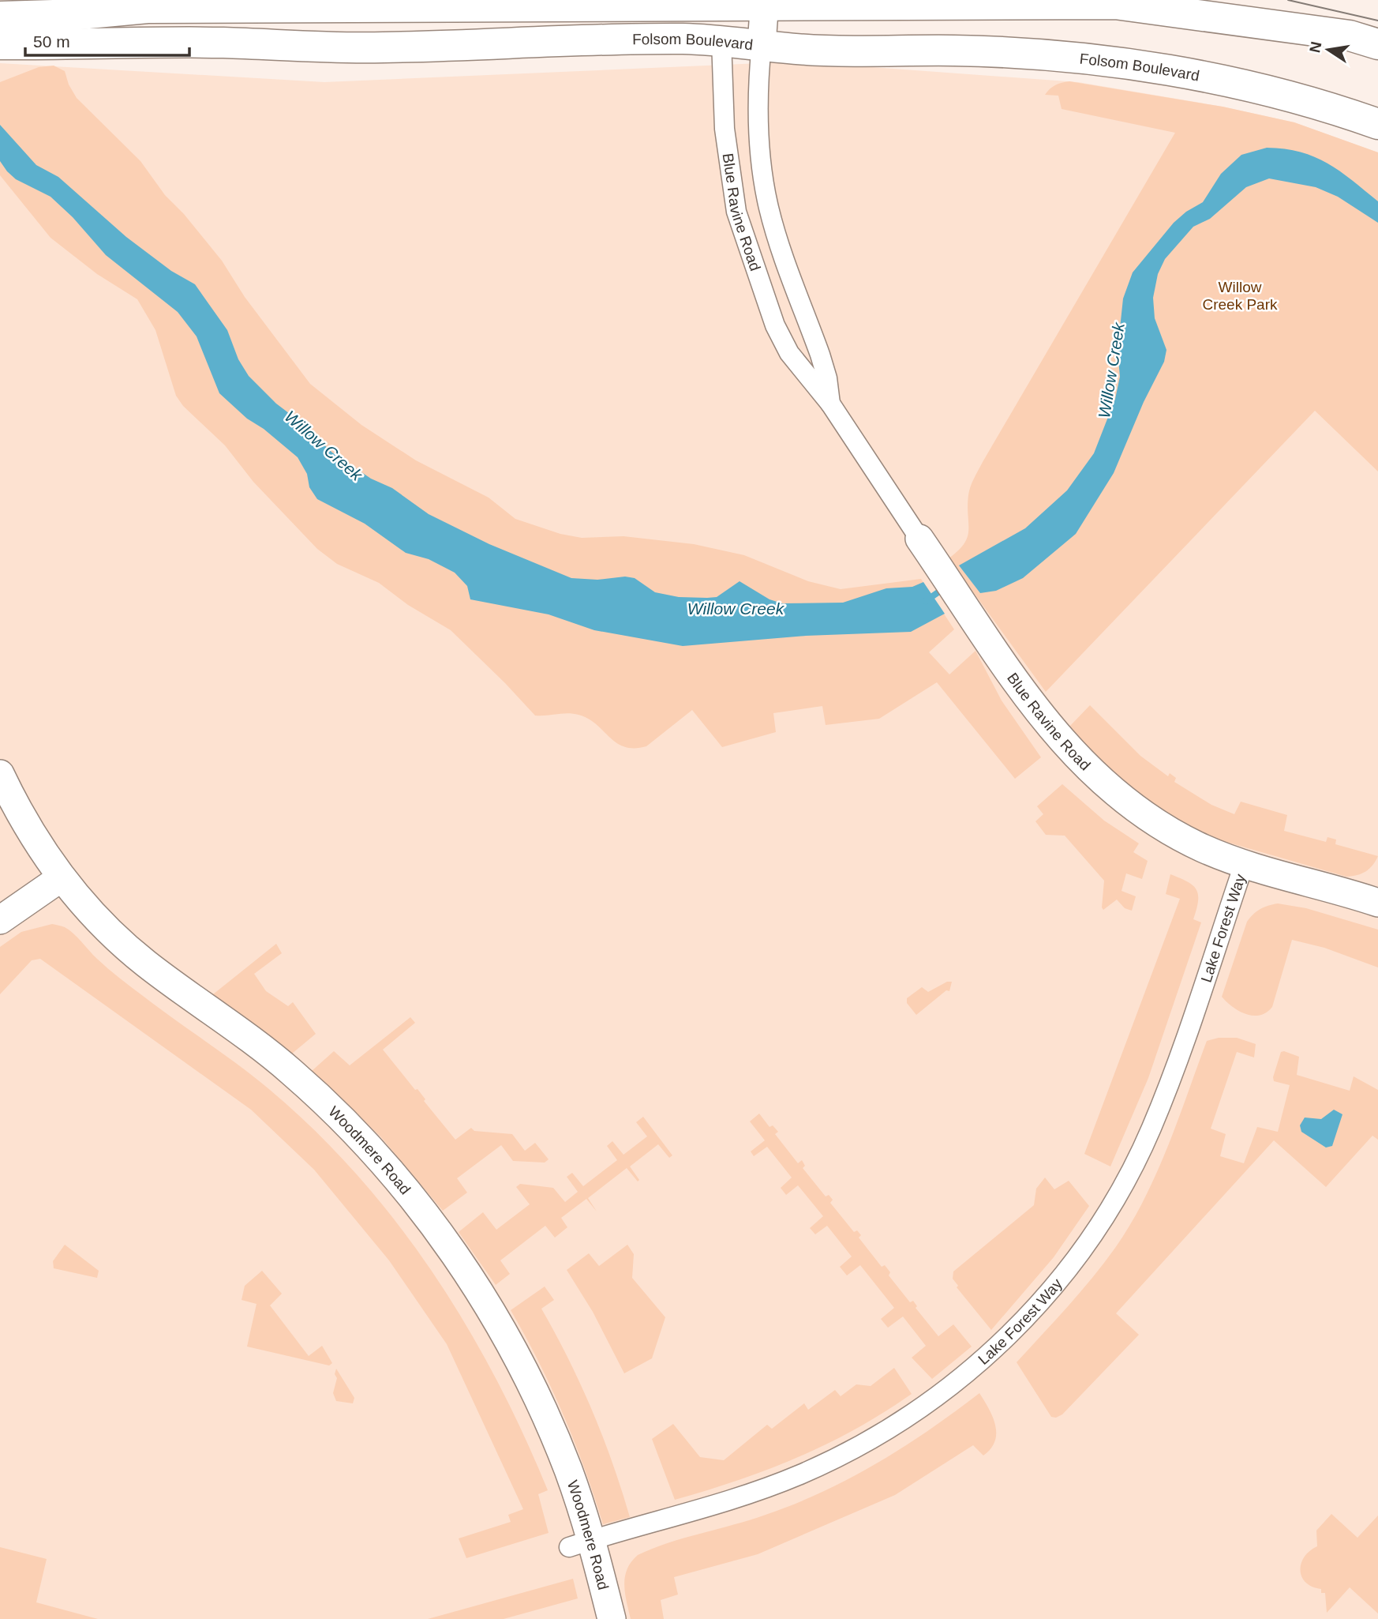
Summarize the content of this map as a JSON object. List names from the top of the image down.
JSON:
{
  "streets": {
    "main road": ["Folsom Boulevard"],
    "street": ["Blue Ravine Road", "Lake Forest Way", "Woodmere Road"]
  },
  "crossings": [
    ["Folsom Boulevard", "Blue Ravine Road"],
    ["Blue Ravine Road", "Lake Forest Way"],
    ["Lake Forest Way", "Woodmere Road"]
  ],
  "water": ["Willow Creek"],
  "parks": ["Willow Creek Park"],
  "scale_bar": "50 m",
  "north": "left"
}
